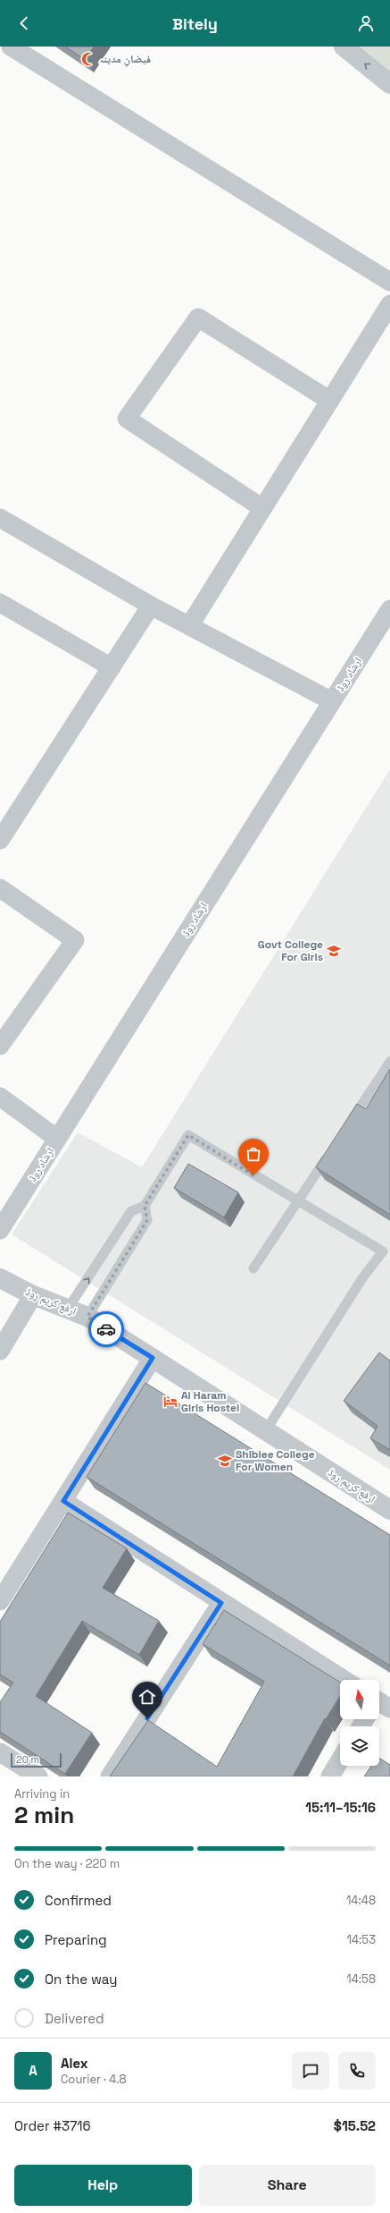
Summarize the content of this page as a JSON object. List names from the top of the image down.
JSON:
{
  "streets": {
    "street": ["ارشاد روڈ", "ارفع کریم روڈ"]
  },
  "places": {
    "mosque": ["فیضانِ مدینہ"],
    "school or university": ["Govt College For Girls", "Shiblee College For Women"],
    "hotel": ["Al Haram Girls Hostel"]
  },
  "scale_bar": "20 m",
  "north": "top",
  "page": {
    "header": "Bitely",
    "scale": "20 m",
    "heading": ["2 min", "Arriving in", "15:11–15:16"],
    "panel": [
      "Alex",
      "Courier · 4.8",
      "Order #3716",
      "$15.52"
    ],
    "bar": "On the way · 220 m",
    "list": [
      ["Confirmed", "14:48"],
      ["Preparing", "14:53"],
      ["On the way", "14:58"],
      "Delivered"
    ],
    "round": "A",
    "buttons": ["Help", "Share"]
  }
}
